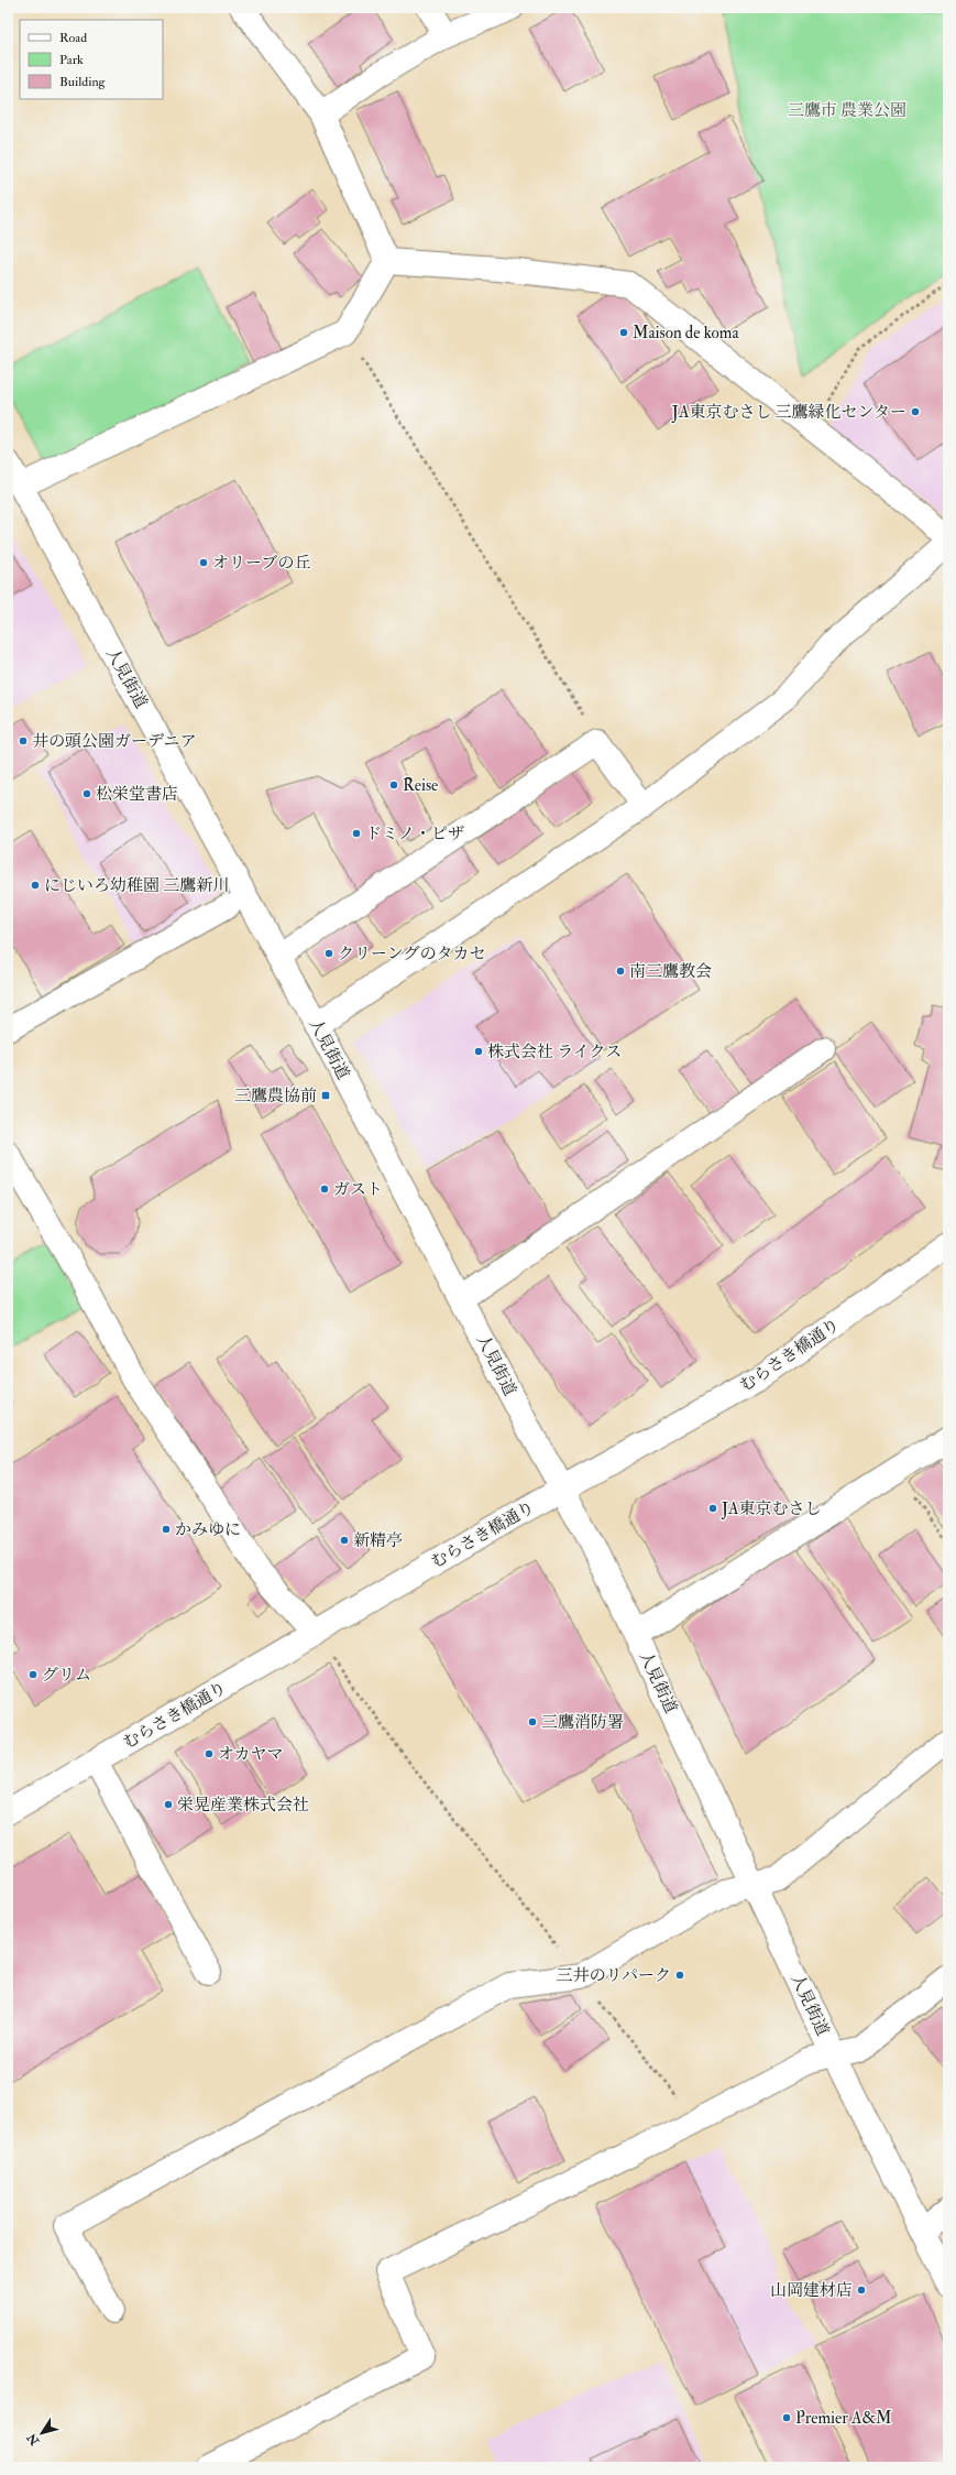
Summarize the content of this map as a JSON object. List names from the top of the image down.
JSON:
{
  "streets": {
    "street": ["人見街道", "むらさき橋通り"]
  },
  "crossings": [
    ["人見街道", "むらさき橋通り"]
  ],
  "parks": ["三鷹市 農業公園"],
  "places": {
    "other": [
      "Maison de koma",
      "JA東京むさし 三鷹緑化センター",
      "オリーブの丘",
      "井の頭公園ガーデニア",
      "Reise",
      "松栄堂書店",
      "ドミノ・ピザ",
      "にじいろ幼稚園 三鷹新川",
      "クリーングのタカセ",
      "南三鷹教会",
      "株式会社 ライクス",
      "ガスト",
      "JA東京むさし",
      "かみゆに",
      "新精亭",
      "グリム",
      "三鷹消防署",
      "オカヤマ",
      "栄晃産業株式会社",
      "三井のリパーク",
      "山岡建材店",
      "Premier A&M"
    ],
    "transit": ["三鷹農協前"]
  },
  "legend": ["Road", "Park", "Building"],
  "north": "bottom left"
}
